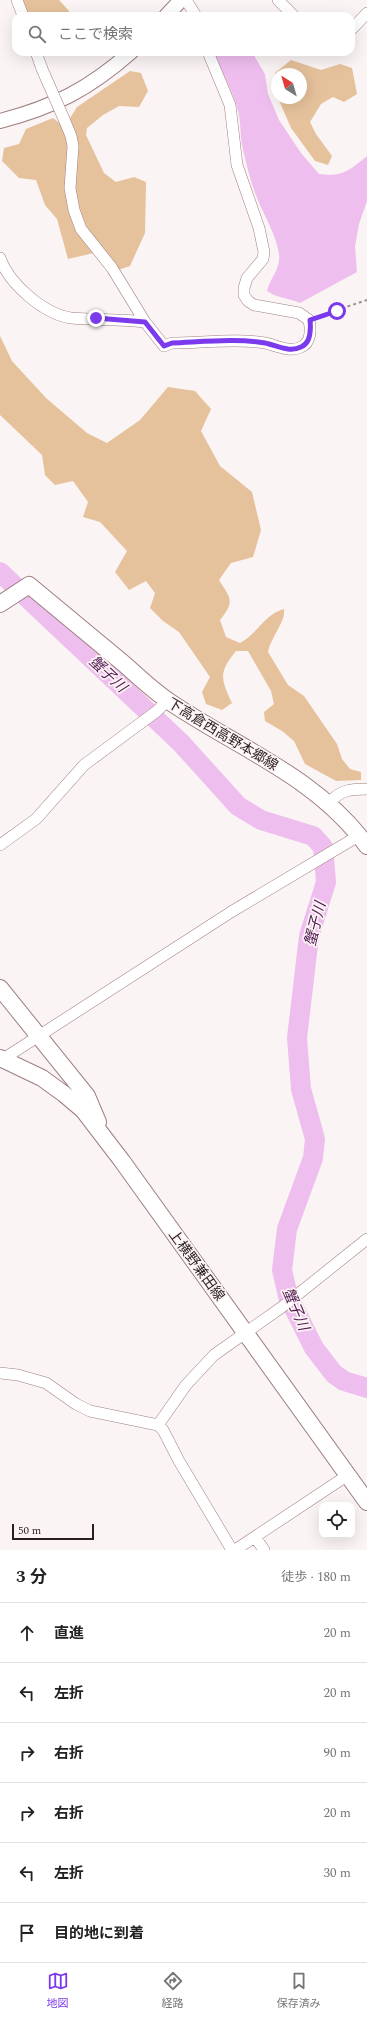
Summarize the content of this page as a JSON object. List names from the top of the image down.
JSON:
{
  "streets": {
    "main road": ["下高倉西高野本郷線", "上横野兼田線"]
  },
  "water": ["蟹子川"],
  "scale_bar": "50 m",
  "north": "top left",
  "page": {
    "search": "ここで検索",
    "scale": "50 m",
    "heading": ["3 分", "徒歩 · 180 m"],
    "list": [
      ["直進", "20 m"],
      ["左折", "20 m"],
      ["右折", "90 m"],
      ["右折", "20 m"],
      ["左折", "30 m"],
      "目的地に到着"
    ],
    "nav": ["地図", "経路", "保存済み"]
  }
}
